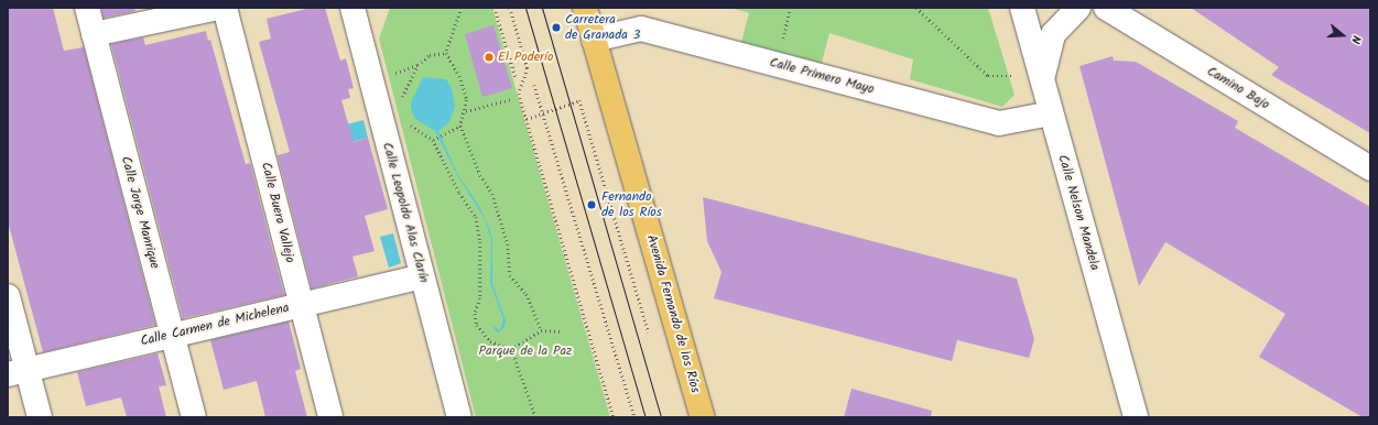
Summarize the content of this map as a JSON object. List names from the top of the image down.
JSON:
{
  "streets": {
    "main road": ["Avenida Fernando de los Ríos"],
    "street": [
      "Calle Primero Mayo",
      "Camino Bajo",
      "Calle Jorge Manrique",
      "Calle Buero Vallejo",
      "Calle Leopoldo Alas Clarín",
      "Calle Nelson Mandela",
      "Calle Carmen de Michelena"
    ]
  },
  "crossings": [
    ["Calle Primero Mayo", "Calle Nelson Mandela"],
    ["Calle Primero Mayo", "Avenida Fernando de los Ríos"],
    ["Calle Jorge Manrique", "Calle Carmen de Michelena"],
    ["Calle Buero Vallejo", "Calle Carmen de Michelena"],
    ["Calle Leopoldo Alas Clarín", "Calle Carmen de Michelena"]
  ],
  "parks": ["Parque de la Paz"],
  "places": ["Carretera de Granada 3", "El Poderío", "Fernando de los Ríos"],
  "north": "right"
}
